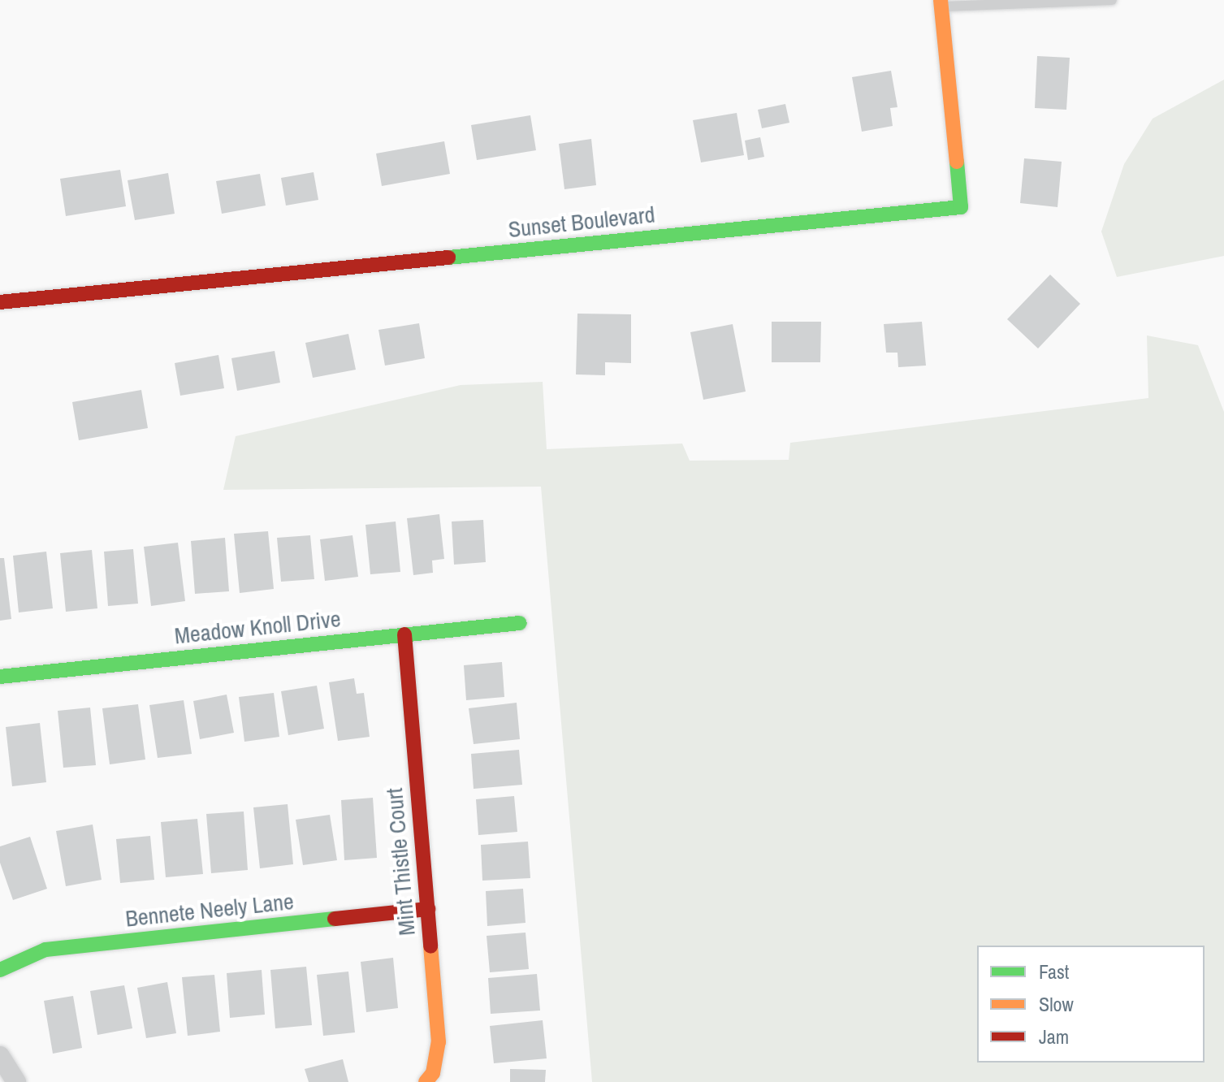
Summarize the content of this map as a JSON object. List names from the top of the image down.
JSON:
{
  "streets": {
    "street": [
      "Sunset Boulevard",
      "Meadow Knoll Drive",
      "Mint Thistle Court",
      "Bennete Neely Lane"
    ]
  },
  "crossings": [
    ["Meadow Knoll Drive", "Mint Thistle Court"],
    ["Mint Thistle Court", "Bennete Neely Lane"]
  ],
  "legend": ["Fast", "Slow", "Jam"]
}
